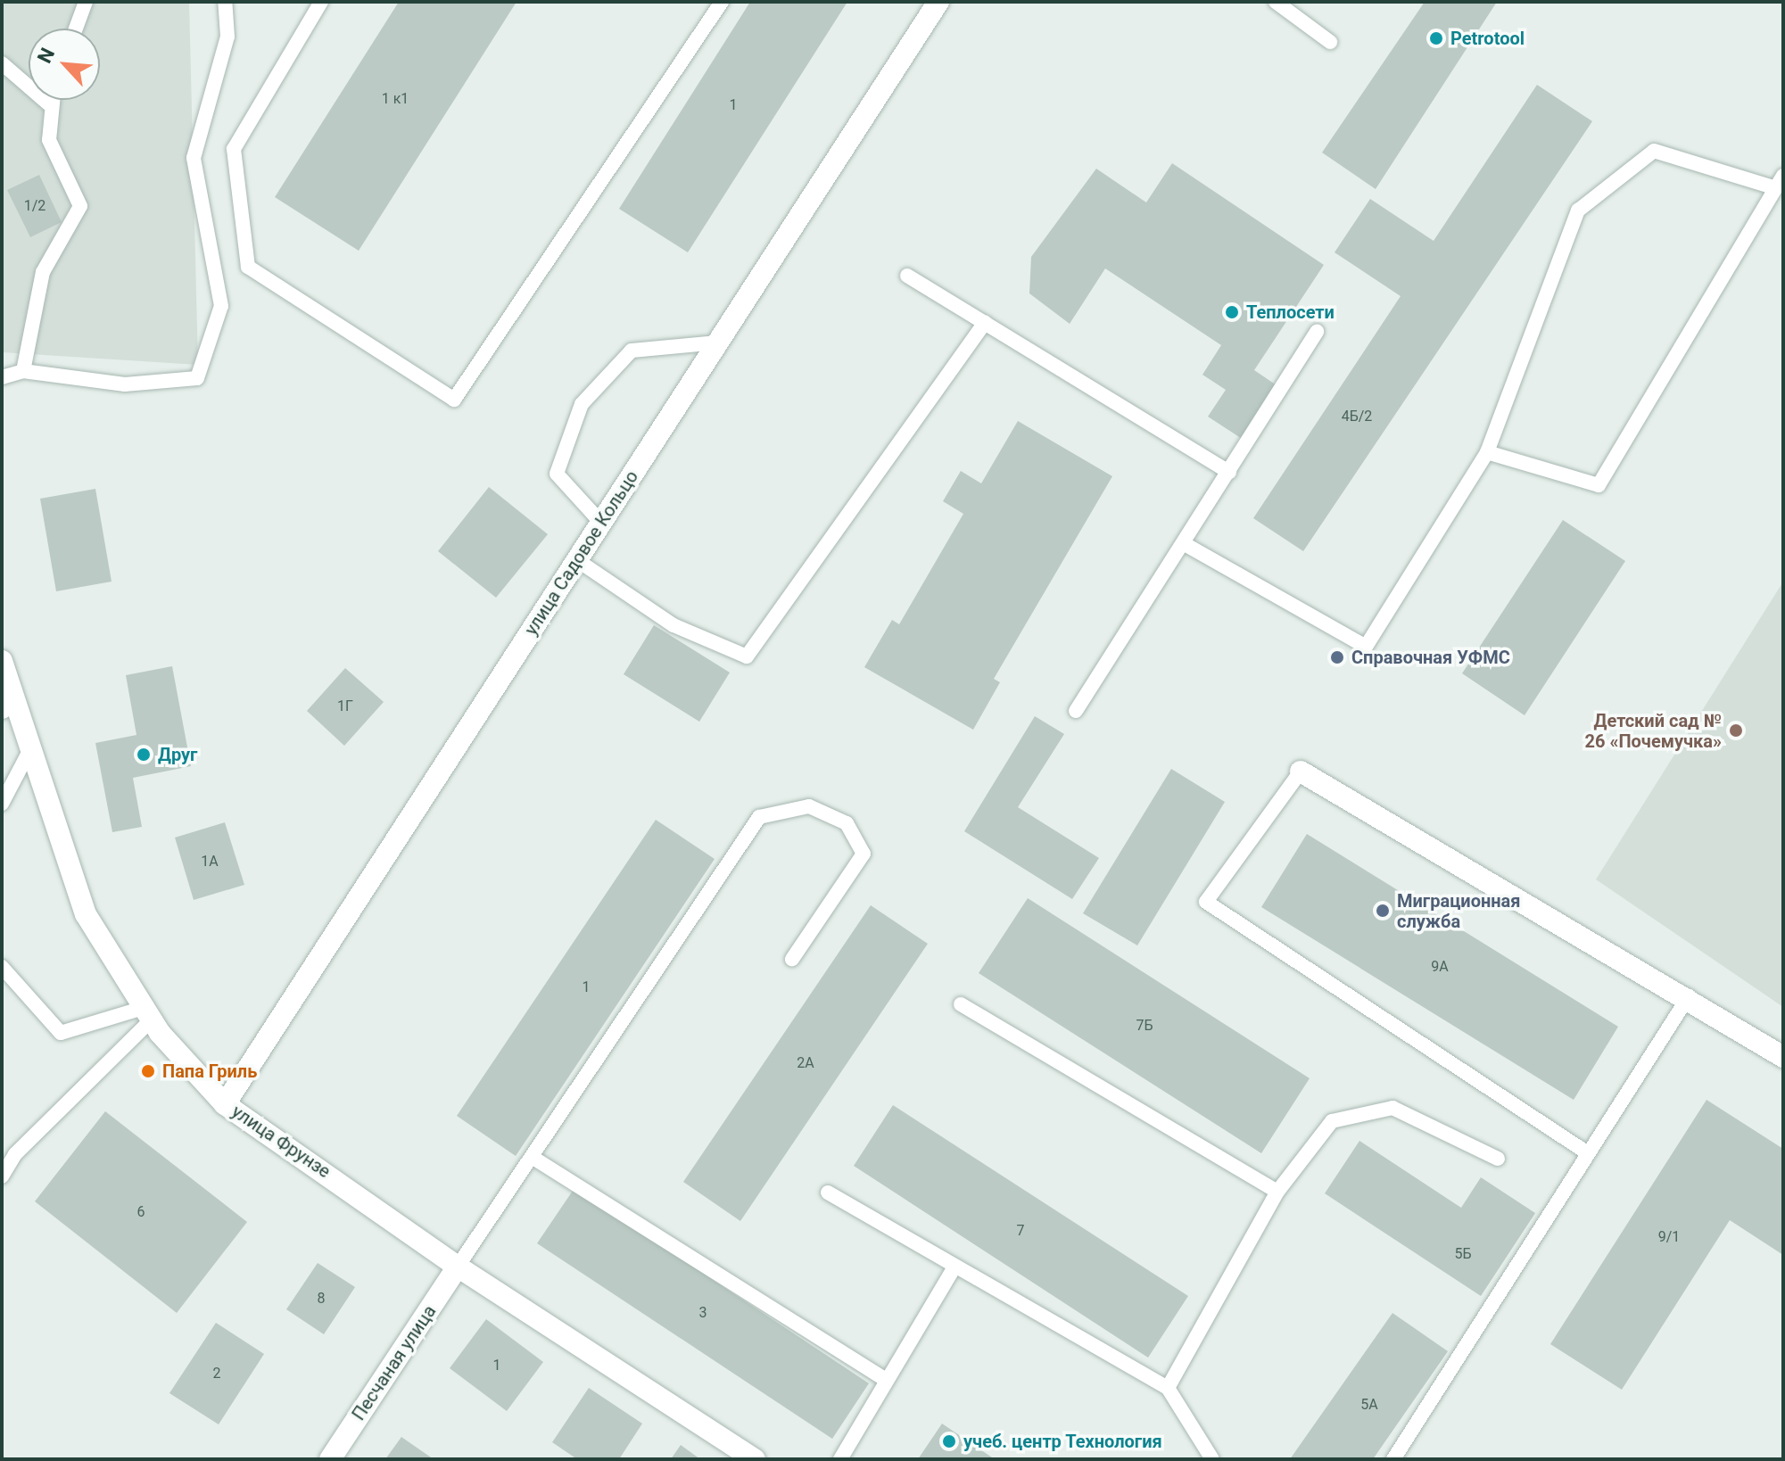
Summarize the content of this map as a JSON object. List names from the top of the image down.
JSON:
{
  "streets": {
    "main road": ["улица Садовое Кольцо", "улица Фрунзе", "Песчаная улица"]
  },
  "crossings": [
    ["улица Садовое Кольцо", "улица Фрунзе"],
    ["улица Фрунзе", "Песчаная улица"]
  ],
  "places": [
    "Petrotool",
    "Теплосети",
    "Справочная УФМС",
    "Детский сад № 26 «Почемучка»",
    "Друг",
    "Миграционная служба",
    "Папа Гриль",
    "учеб. центр Технология"
  ],
  "house_numbers": [
    "1 к1",
    "1",
    "1/2",
    "4Б/2",
    "1Г",
    "1А",
    "9А",
    "1",
    "7Б",
    "2А",
    "6",
    "7",
    "9/1",
    "5Б",
    "8",
    "3",
    "1",
    "2",
    "5А"
  ],
  "north": "top left"
}
